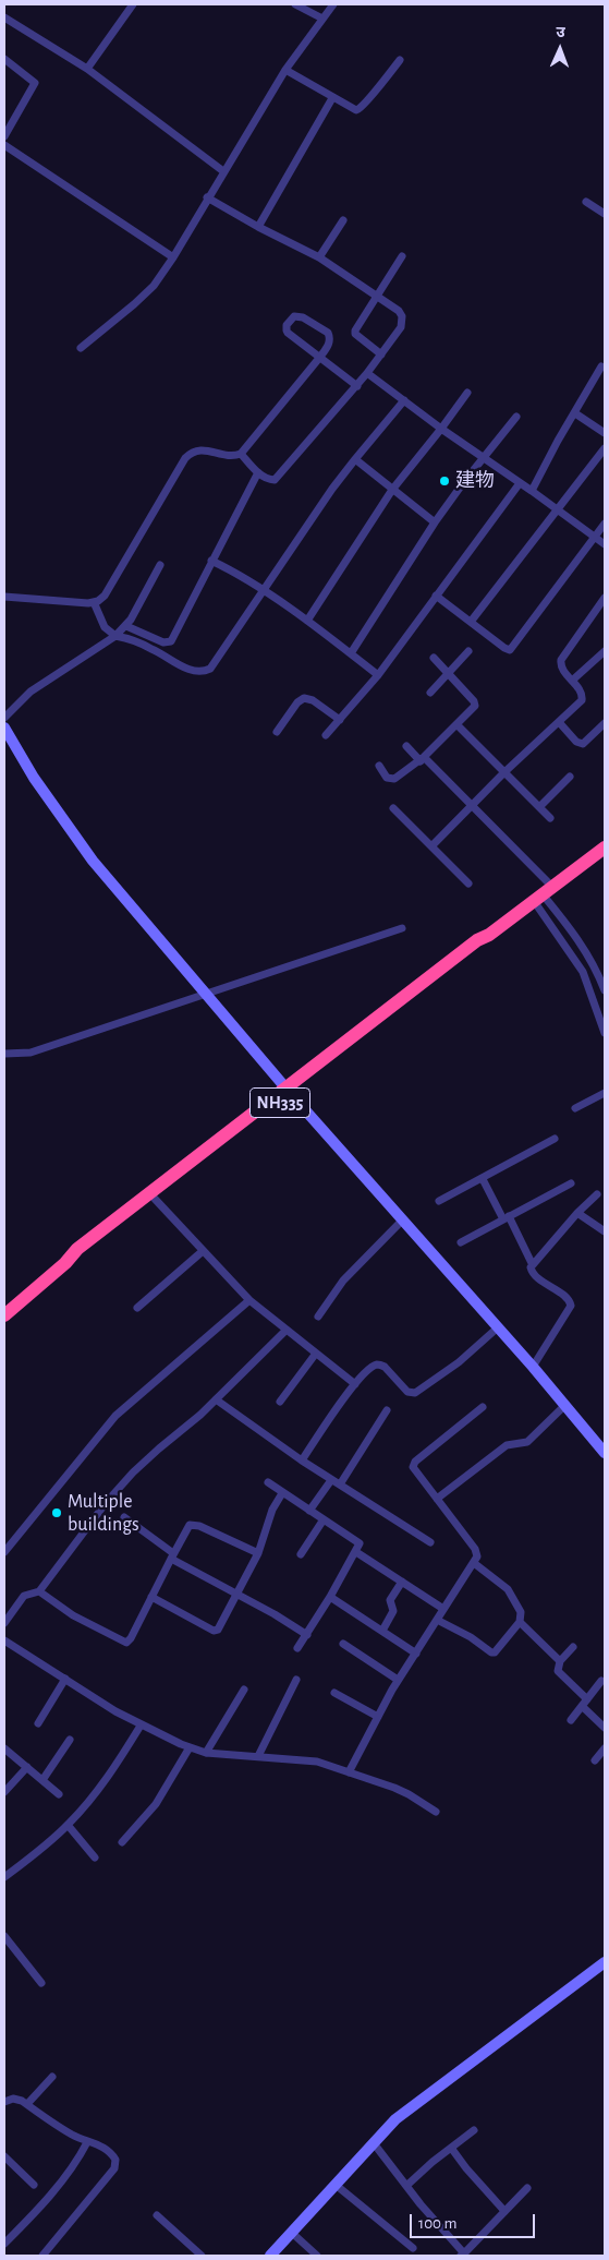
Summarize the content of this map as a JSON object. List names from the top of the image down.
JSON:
{
  "streets": {
    "highway": ["NH335"]
  },
  "places": ["建物", "Multiple buildings"],
  "scale_bar": "100 m",
  "north": "top"
}
